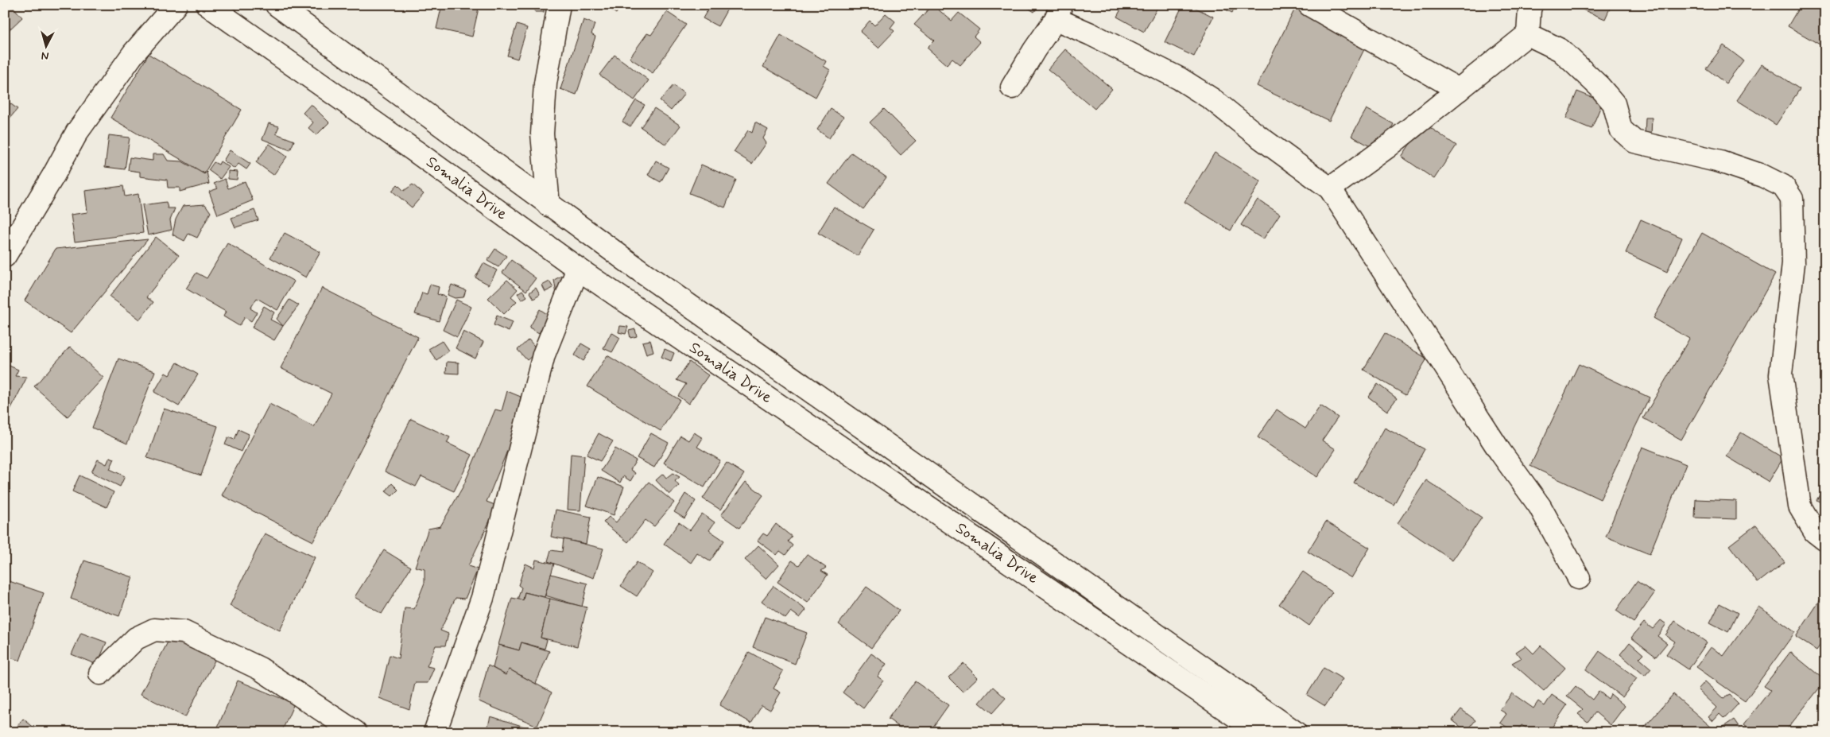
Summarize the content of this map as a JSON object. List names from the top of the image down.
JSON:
{
  "streets": {
    "street": ["Somalia Drive"]
  },
  "north": "bottom"
}
